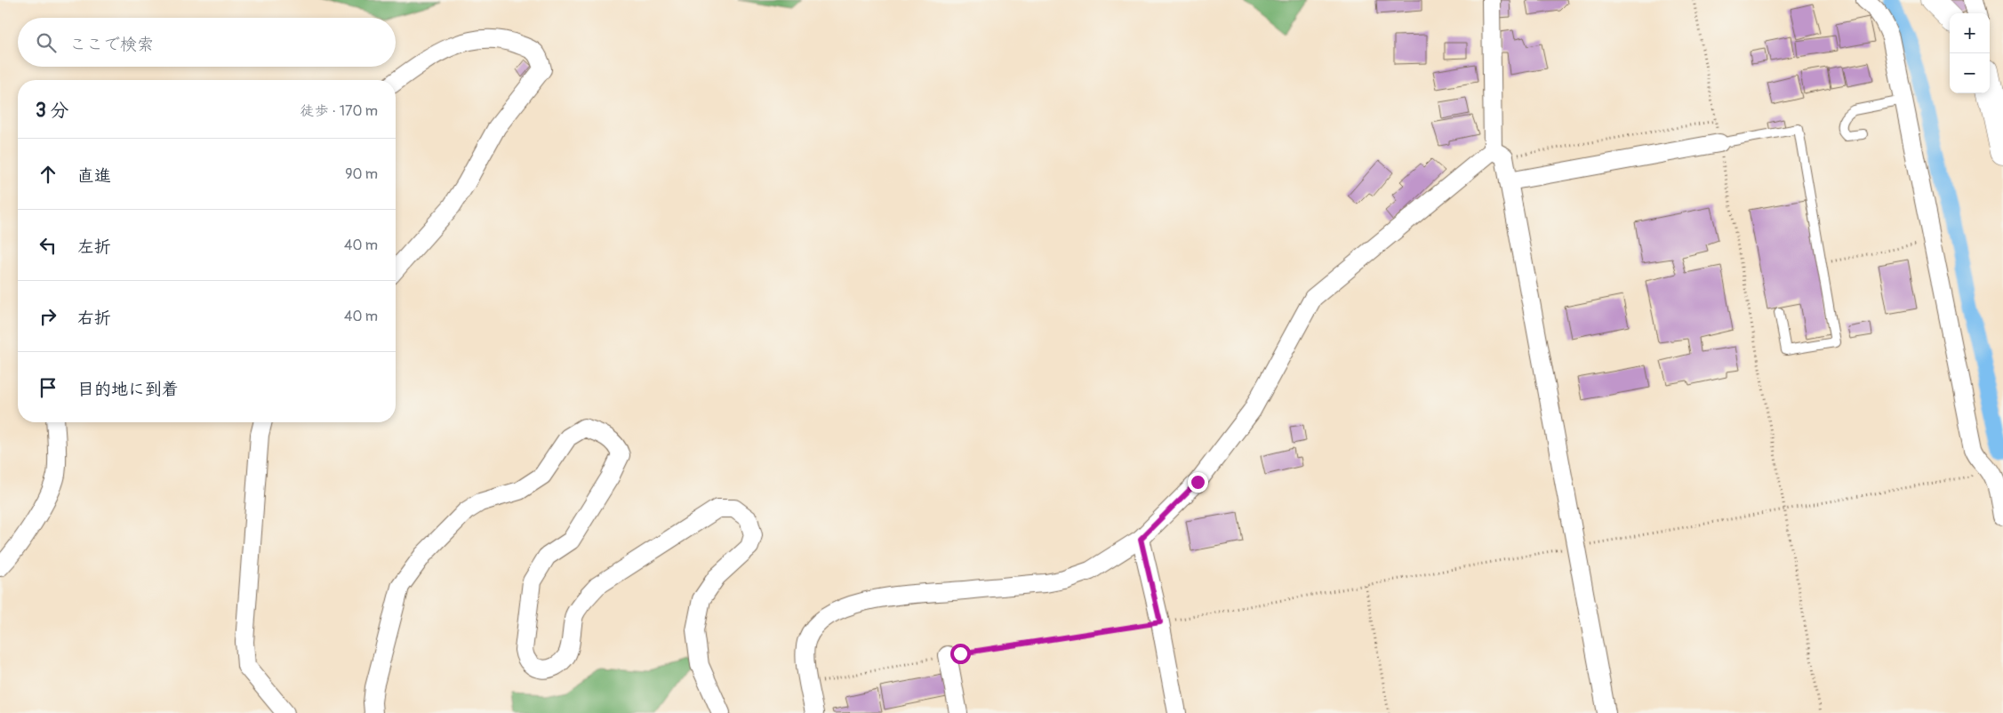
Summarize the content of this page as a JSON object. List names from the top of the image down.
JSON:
{
  "page": {
    "map_buttons": ["+", "−"],
    "search": "ここで検索",
    "heading": ["3 分", "徒歩 · 170 m"],
    "list": [
      ["直進", "90 m"],
      ["左折", "40 m"],
      ["右折", "40 m"],
      "目的地に到着"
    ]
  }
}
